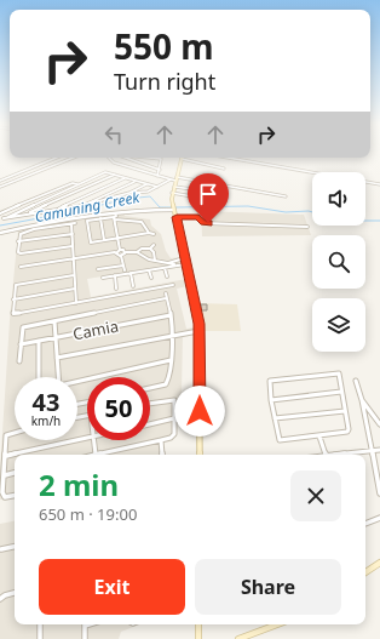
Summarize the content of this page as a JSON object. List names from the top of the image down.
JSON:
{
  "streets": {
    "street": ["Camia"]
  },
  "water": ["Camuning Creek"],
  "page": {
    "turn": ["550 m", "Turn right"],
    "speed": "43 km/h",
    "limit": "50",
    "heading": ["2 min", "650 m · 19:00"],
    "buttons": ["Exit", "Share"]
  }
}
